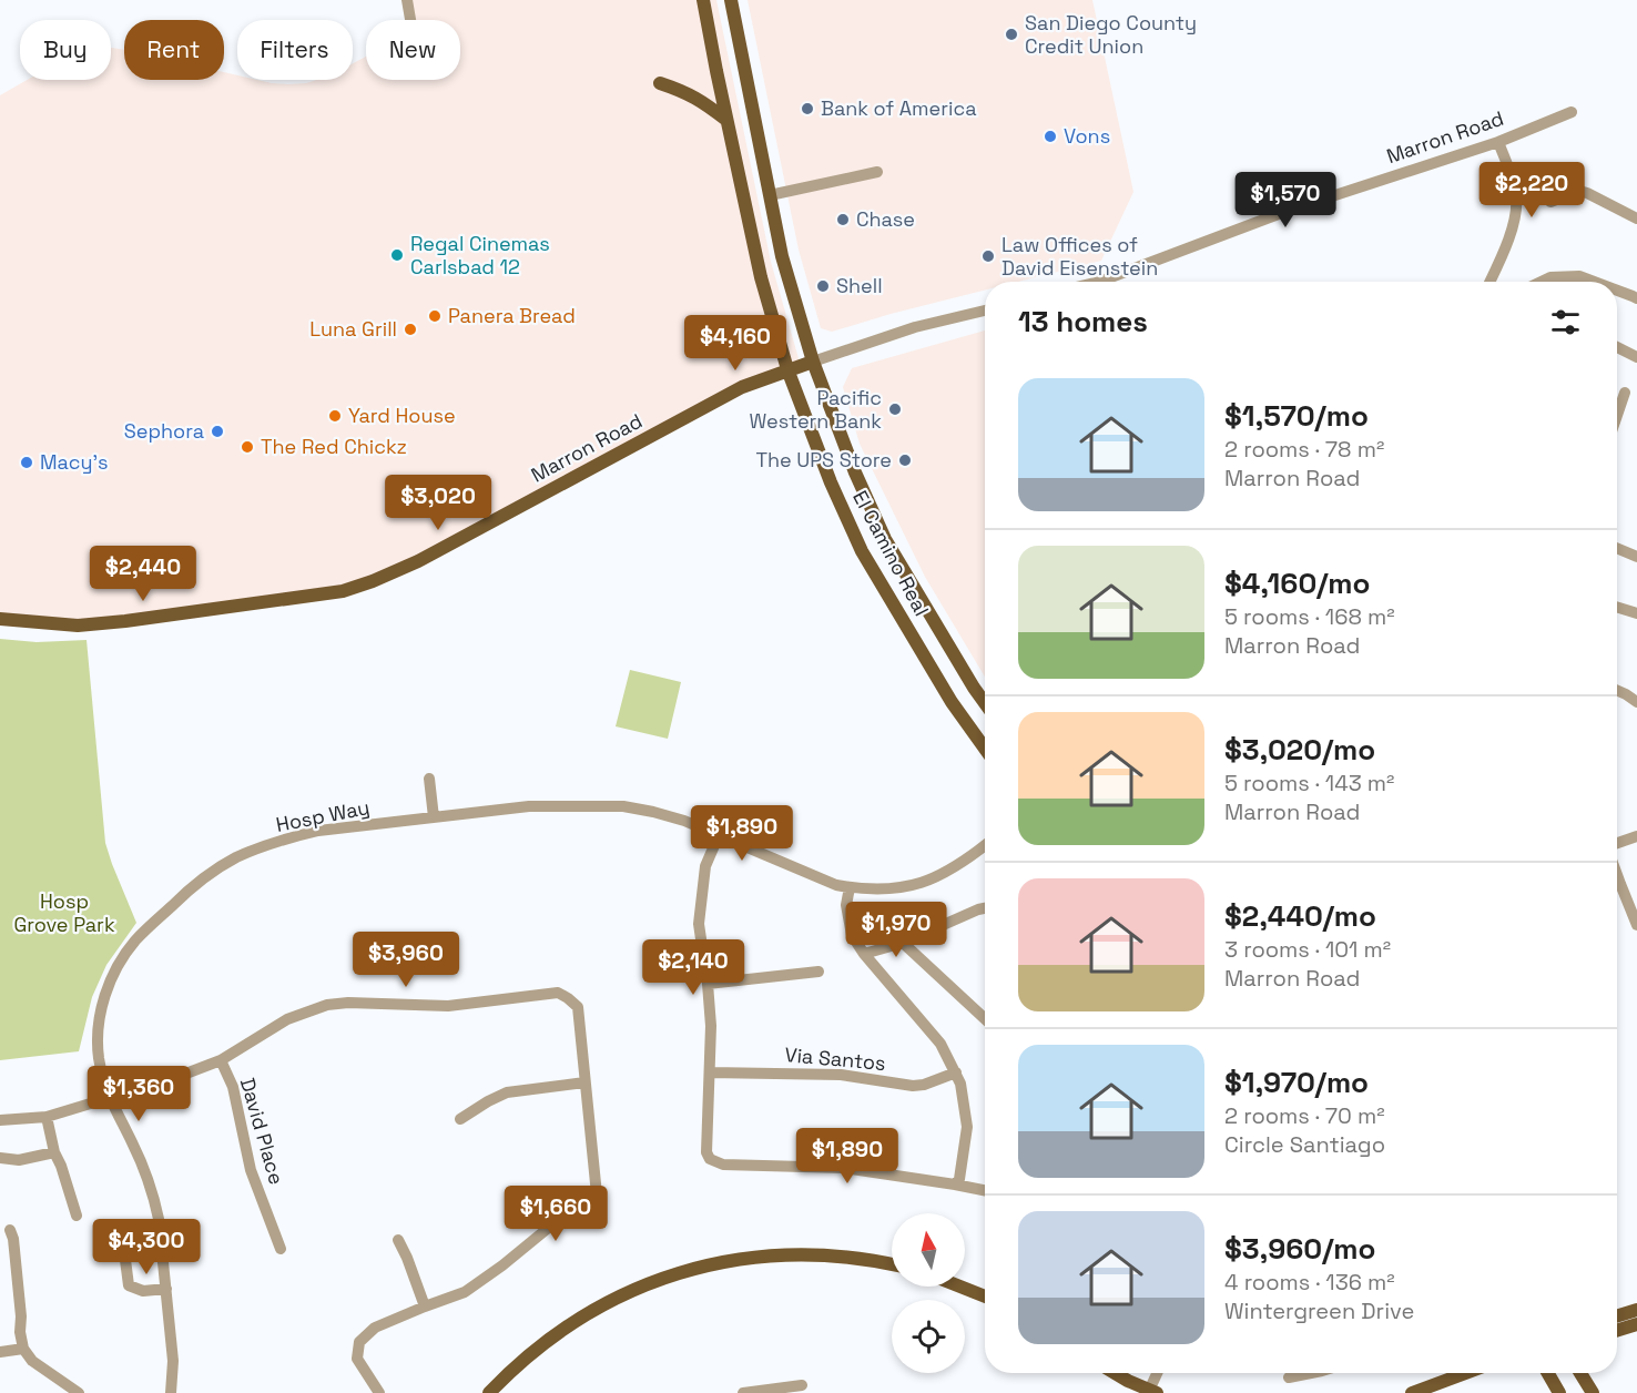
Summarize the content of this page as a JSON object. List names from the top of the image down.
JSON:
{
  "streets": {
    "main road": ["Marron Road", "El Camino Real"],
    "street": ["Hosp Way", "Via Santos", "David Place"]
  },
  "crossings": [
    ["Marron Road", "El Camino Real"]
  ],
  "parks": ["Hosp Grove Park"],
  "places": [
    "San Diego County Credit Union",
    "Bank of America",
    "Vons",
    "Chase",
    "Regal Cinemas Carlsbad 12",
    "Law Offices of David Eisenstein",
    "Shell",
    "Panera Bread",
    "Luna Grill",
    "Pacific Western Bank",
    "Yard House",
    "Sephora",
    "The Red Chickz",
    "The UPS Store",
    "Macy's"
  ],
  "north": "top",
  "page": {
    "chip": [
      "Buy",
      "Rent",
      "Filters",
      "New"
    ],
    "price": [
      "$2,220",
      "$1,570",
      "$4,160",
      "$3,020",
      "$2,440",
      "$1,890",
      "$1,970",
      "$3,960",
      "$2,140",
      "$1,360",
      "$1,890",
      "$1,660",
      "$4,300"
    ],
    "heading": "13 homes",
    "list": [
      {
        "name": "$1,570/mo",
        "note": "2 rooms · 78 m² · Marron Road"
      },
      {
        "name": "$4,160/mo",
        "note": "5 rooms · 168 m² · Marron Road"
      },
      {
        "name": "$3,020/mo",
        "note": "5 rooms · 143 m² · Marron Road"
      },
      {
        "name": "$2,440/mo",
        "note": "3 rooms · 101 m² · Marron Road"
      },
      {
        "name": "$1,970/mo",
        "note": "2 rooms · 70 m² · Circle Santiago"
      },
      {
        "name": "$3,960/mo",
        "note": "4 rooms · 136 m² · Wintergreen Drive"
      }
    ]
  }
}
